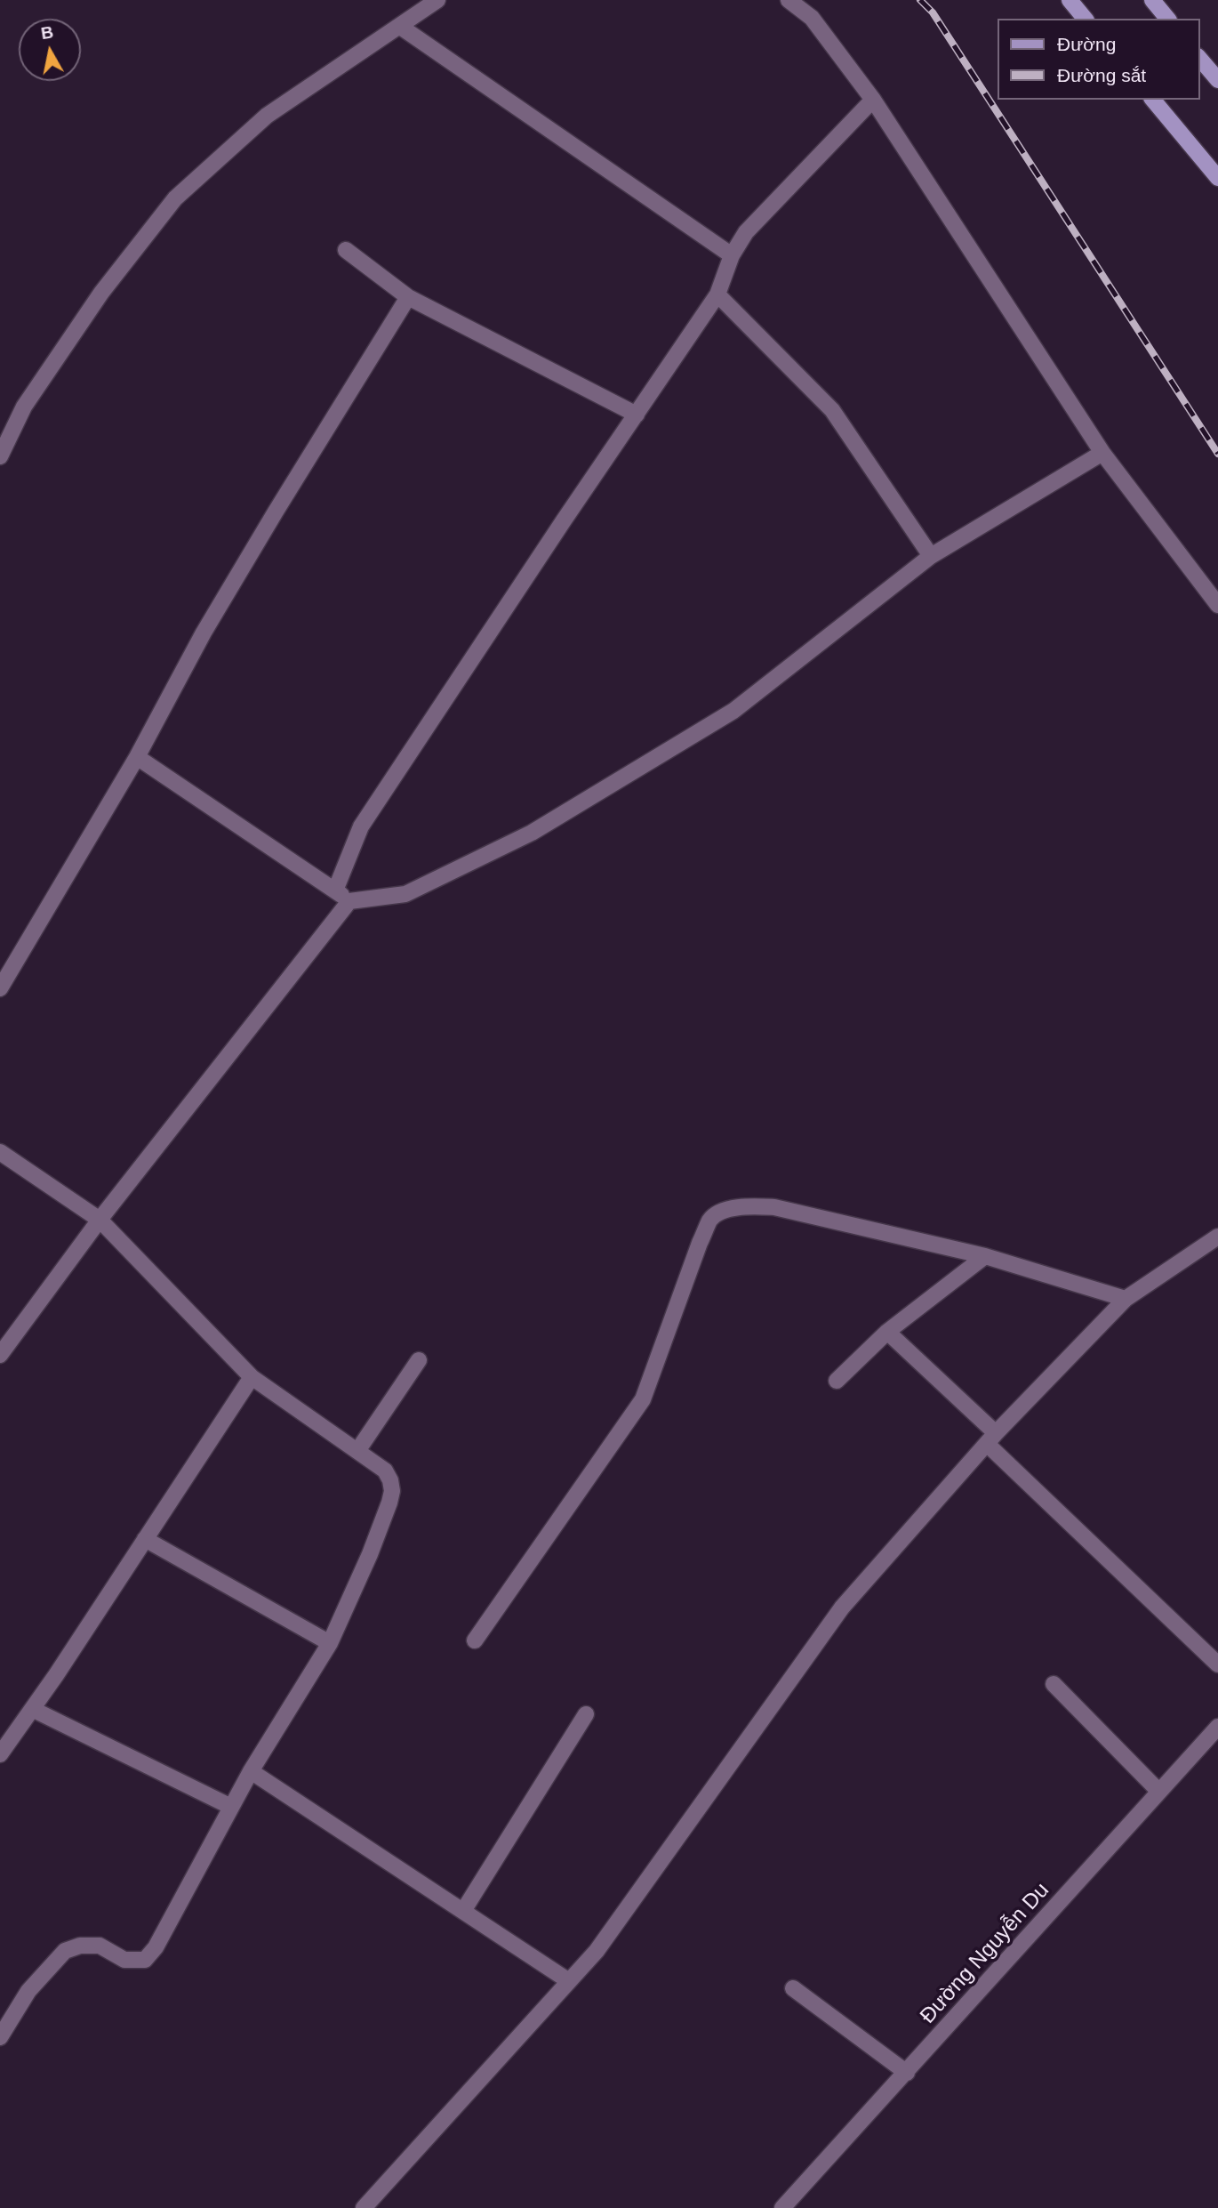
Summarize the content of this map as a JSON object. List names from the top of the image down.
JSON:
{
  "streets": {
    "street": ["Đường Nguyễn Du"]
  },
  "legend": ["Đường", "Đường sắt"],
  "north": "top"
}
